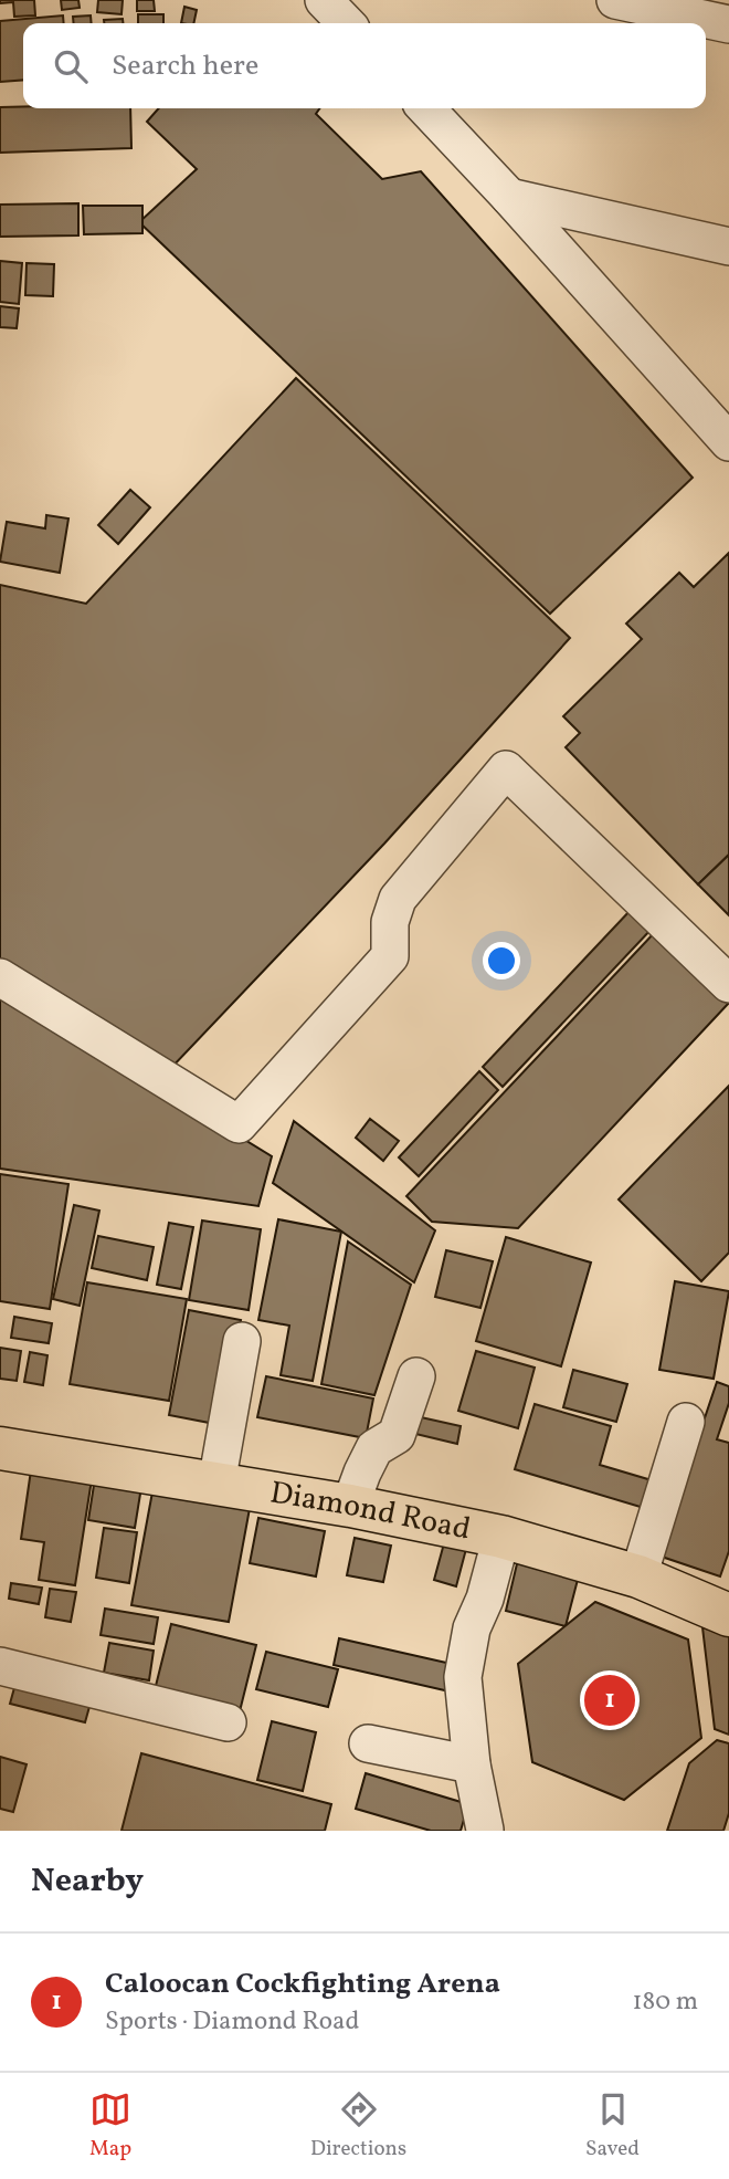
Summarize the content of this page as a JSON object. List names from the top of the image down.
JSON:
{
  "streets": {
    "main road": ["Diamond Road"]
  },
  "page": {
    "search": "Search here",
    "pins": "1",
    "heading": "Nearby",
    "list": [
      {
        "mark": "1",
        "name": "Caloocan Cockfighting Arena",
        "note": "Sports · Diamond Road",
        "value": "180 m"
      }
    ],
    "nav": ["Map", "Directions", "Saved"]
  }
}
